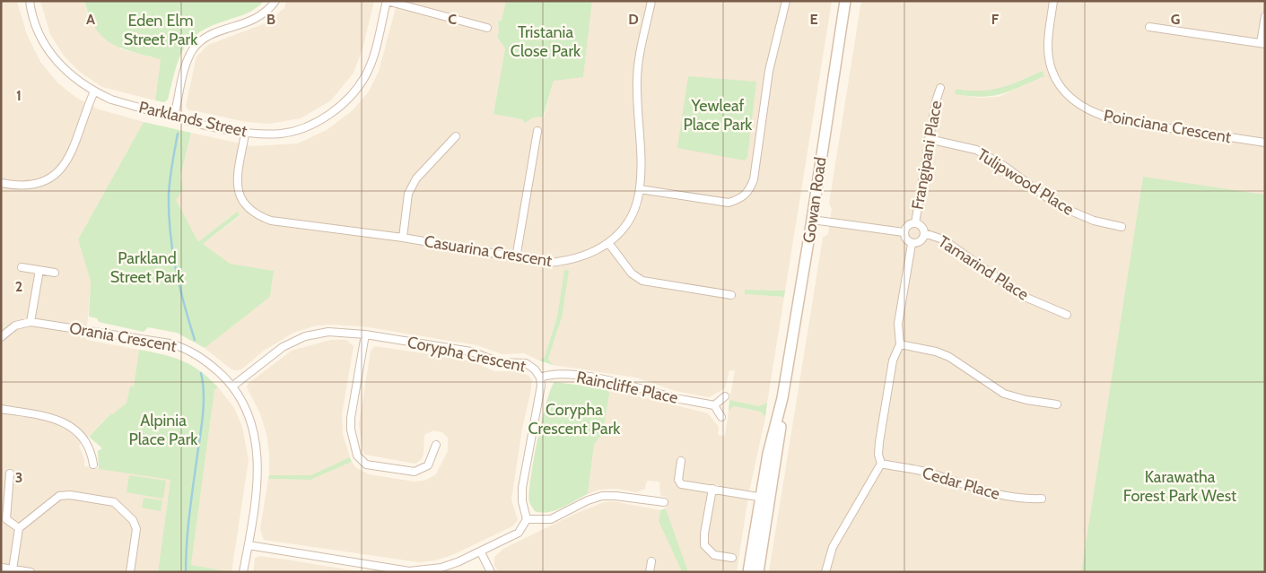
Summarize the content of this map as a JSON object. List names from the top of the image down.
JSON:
{
  "streets": {
    "main road": ["Gowan Road"],
    "street": [
      "Parklands Street",
      "Poinciana Crescent",
      "Frangipani Place",
      "Tulipwood Place",
      "Casuarina Crescent",
      "Tamarind Place",
      "Orania Crescent",
      "Corypha Crescent",
      "Raincliffe Place",
      "Cedar Place"
    ]
  },
  "crossings": [
    ["Parklands Street", "Casuarina Crescent"],
    ["Frangipani Place", "Tulipwood Place"],
    ["Frangipani Place", "Tamarind Place"],
    ["Orania Crescent", "Corypha Crescent"],
    ["Corypha Crescent", "Raincliffe Place"]
  ],
  "parks": [
    "Eden Elm Street Park",
    "Tristania Close Park",
    "Yewleaf Place Park",
    "Parkland Street Park",
    "Corypha Crescent Park",
    "Alpinia Place Park",
    "Karawatha Forest Park West"
  ],
  "grid": {
    "columns": [
      "A",
      "B",
      "C",
      "D",
      "E",
      "F",
      "G"
    ],
    "rows": ["1", "2", "3"]
  }
}
